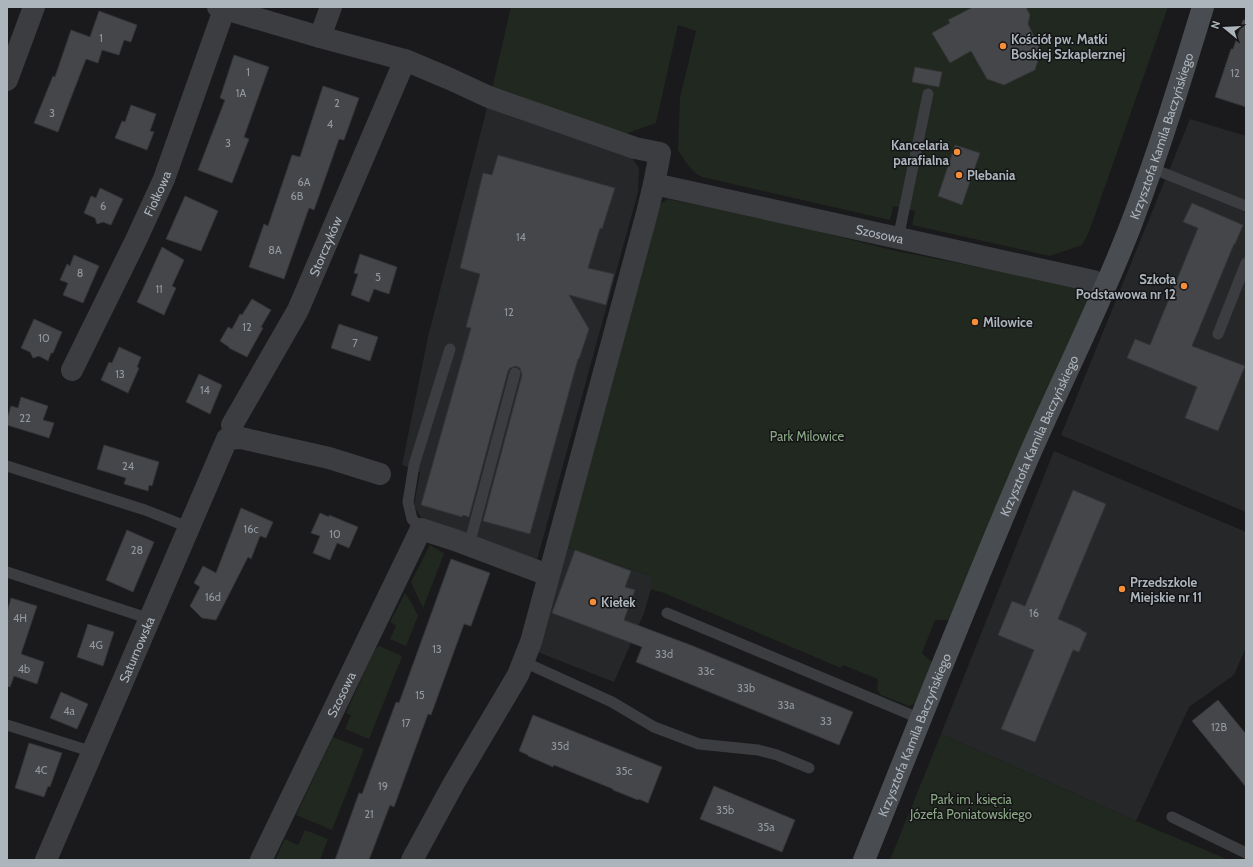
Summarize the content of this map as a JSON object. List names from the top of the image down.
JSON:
{
  "streets": {
    "street": [
      "Krzysztofa Kamila Baczyńskiego",
      "Fiołkowa",
      "Szosowa",
      "Storczyków",
      "Saturnowska"
    ]
  },
  "crossings": [
    ["Krzysztofa Kamila Baczyńskiego", "Szosowa"],
    ["Storczyków", "Saturnowska"]
  ],
  "parks": ["Park Milowice", "Park im. księcia Józefa Poniatowskiego"],
  "places": [
    "Kościół pw. Matki Boskiej Szkaplerznej",
    "Kancelaria parafialna",
    "Plebania",
    "Szkoła Podstawowa nr 12",
    "Milowice",
    "Przedszkole Miejskie nr 11",
    "Kiełek"
  ],
  "house_numbers": [
    "1",
    "1",
    "12",
    "1A",
    "2",
    "3",
    "4",
    "3",
    "6A",
    "6B",
    "6",
    "14",
    "8A",
    "8",
    "5",
    "11",
    "12",
    "12",
    "10",
    "7",
    "13",
    "14",
    "22",
    "24",
    "16c",
    "10",
    "28",
    "16d",
    "16",
    "4H",
    "4G",
    "13",
    "33d",
    "4b",
    "33c",
    "33b",
    "15",
    "33a",
    "4a",
    "33",
    "17",
    "12B",
    "35d",
    "4C",
    "35c",
    "19",
    "35b",
    "21",
    "35a"
  ],
  "north": "left"
}
